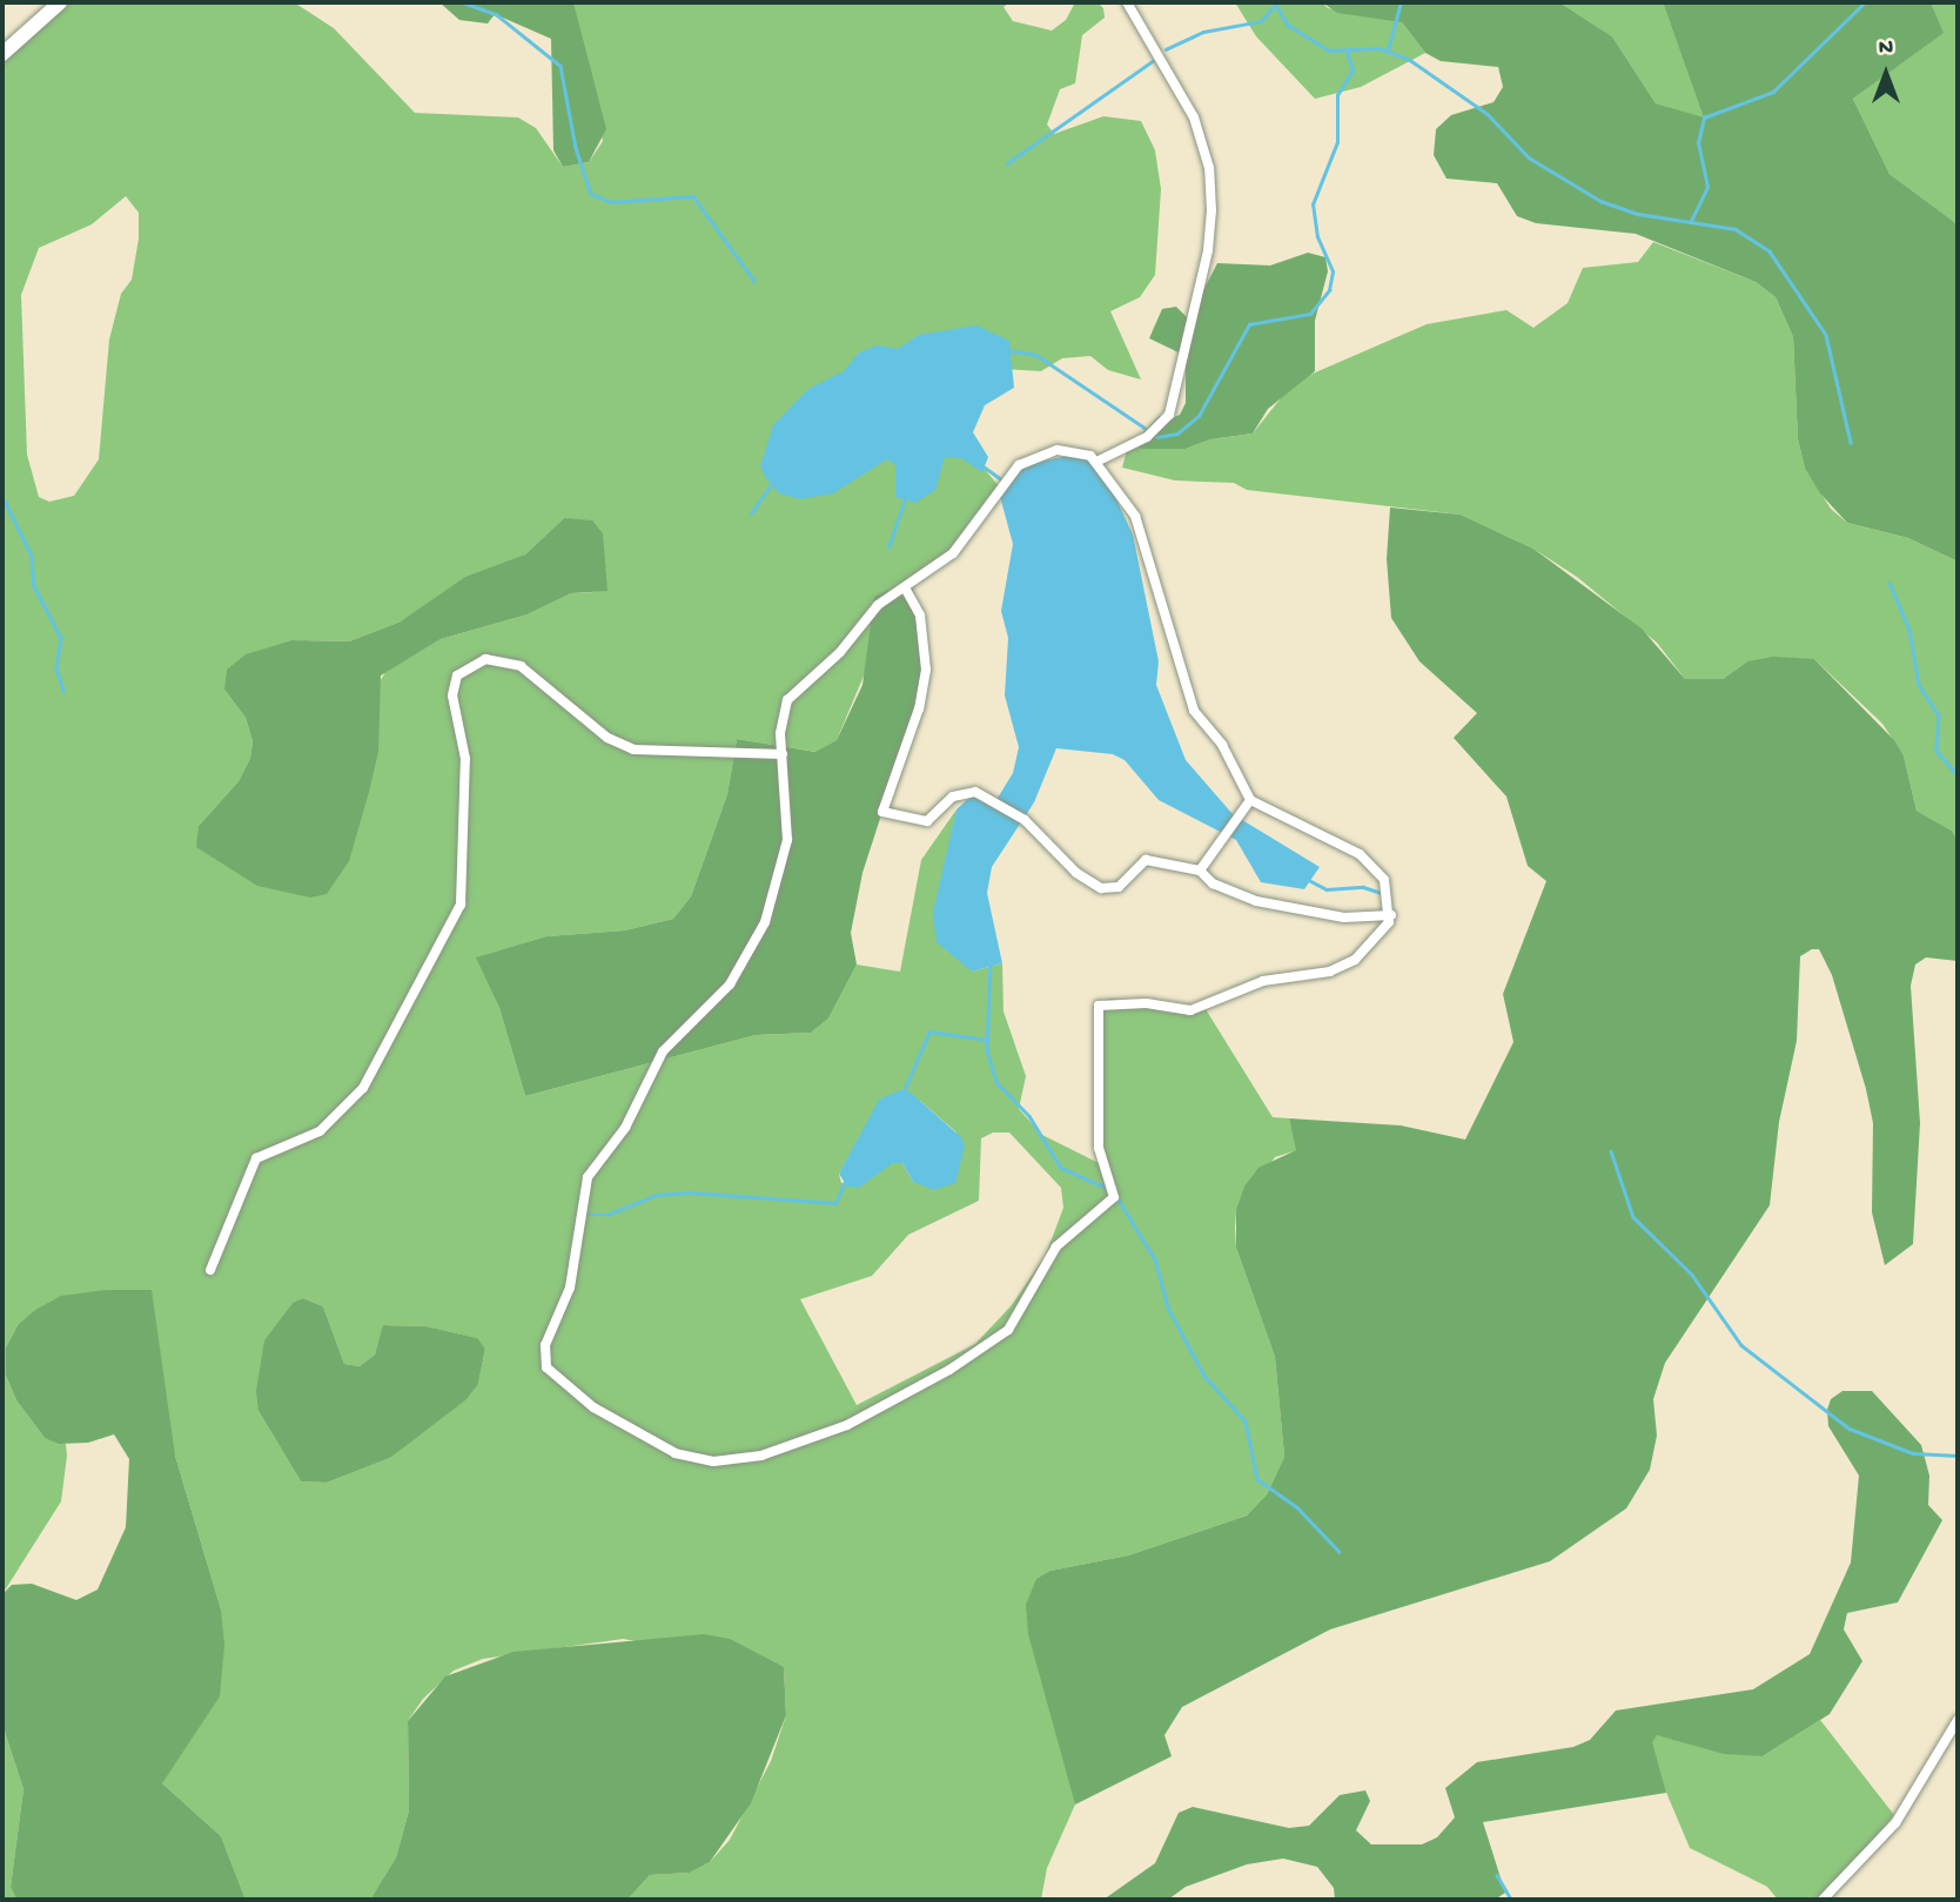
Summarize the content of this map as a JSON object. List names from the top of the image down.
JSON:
{
  "north": "top"
}
